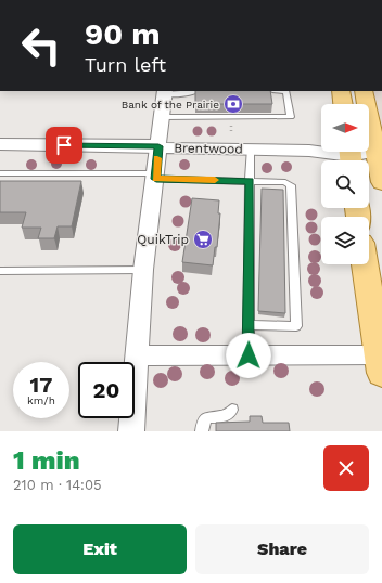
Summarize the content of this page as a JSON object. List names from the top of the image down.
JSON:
{
  "streets": {
    "street": ["Brentwood"]
  },
  "places": {
    "bank": ["Bank of the Prairie"],
    "supermarket": ["QuikTrip"]
  },
  "north": "right",
  "page": {
    "turn": ["90 m", "Turn left"],
    "speed": "17 km/h",
    "limit": "20",
    "heading": ["1 min", "210 m · 14:05"],
    "buttons": ["Exit", "Share"]
  }
}
